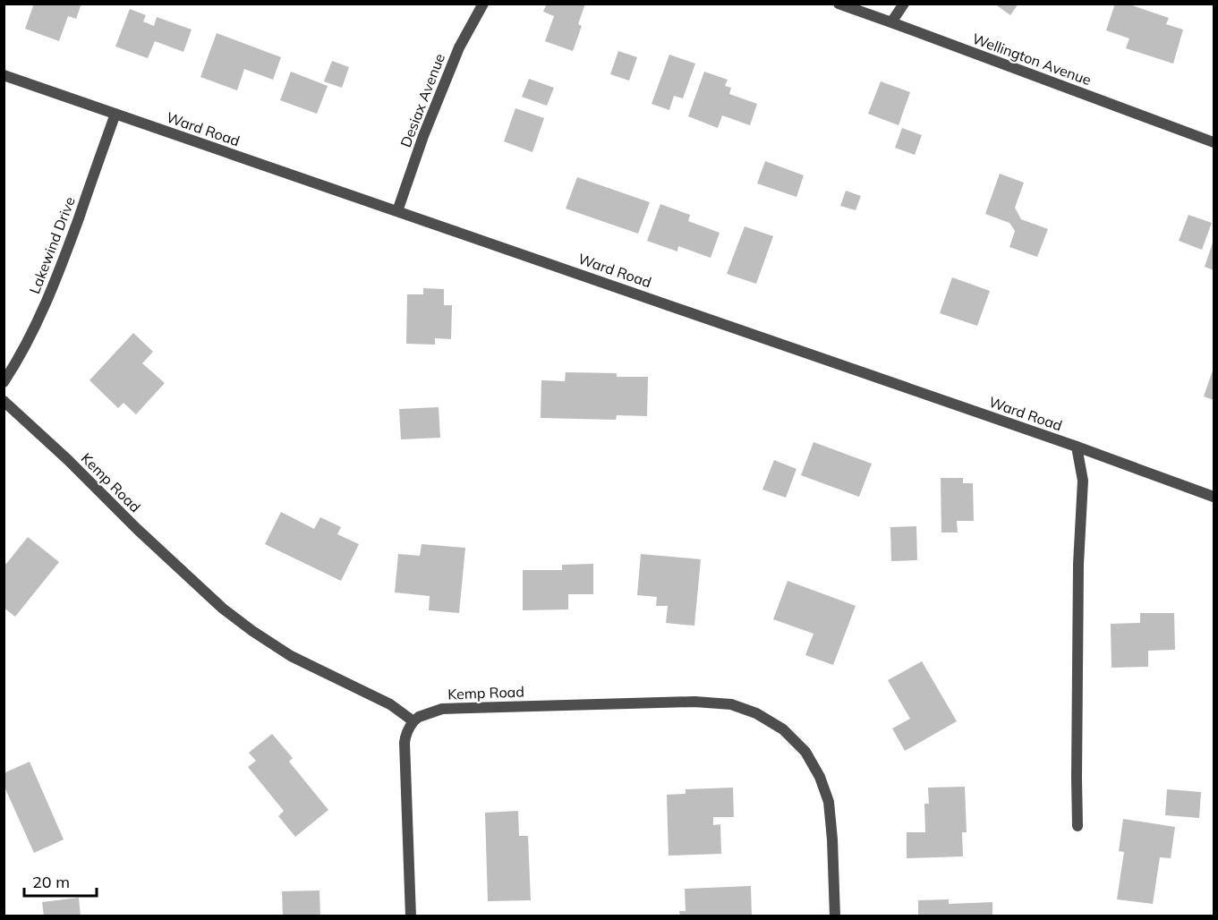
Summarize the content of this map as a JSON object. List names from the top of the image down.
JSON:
{
  "streets": {
    "street": [
      "Wellington Avenue",
      "Desiax Avenue",
      "Ward Road",
      "Lakewind Drive",
      "Kemp Road"
    ]
  },
  "crossings": [
    ["Desiax Avenue", "Ward Road"],
    ["Ward Road", "Lakewind Drive"]
  ],
  "scale_bar": "20 m"
}
